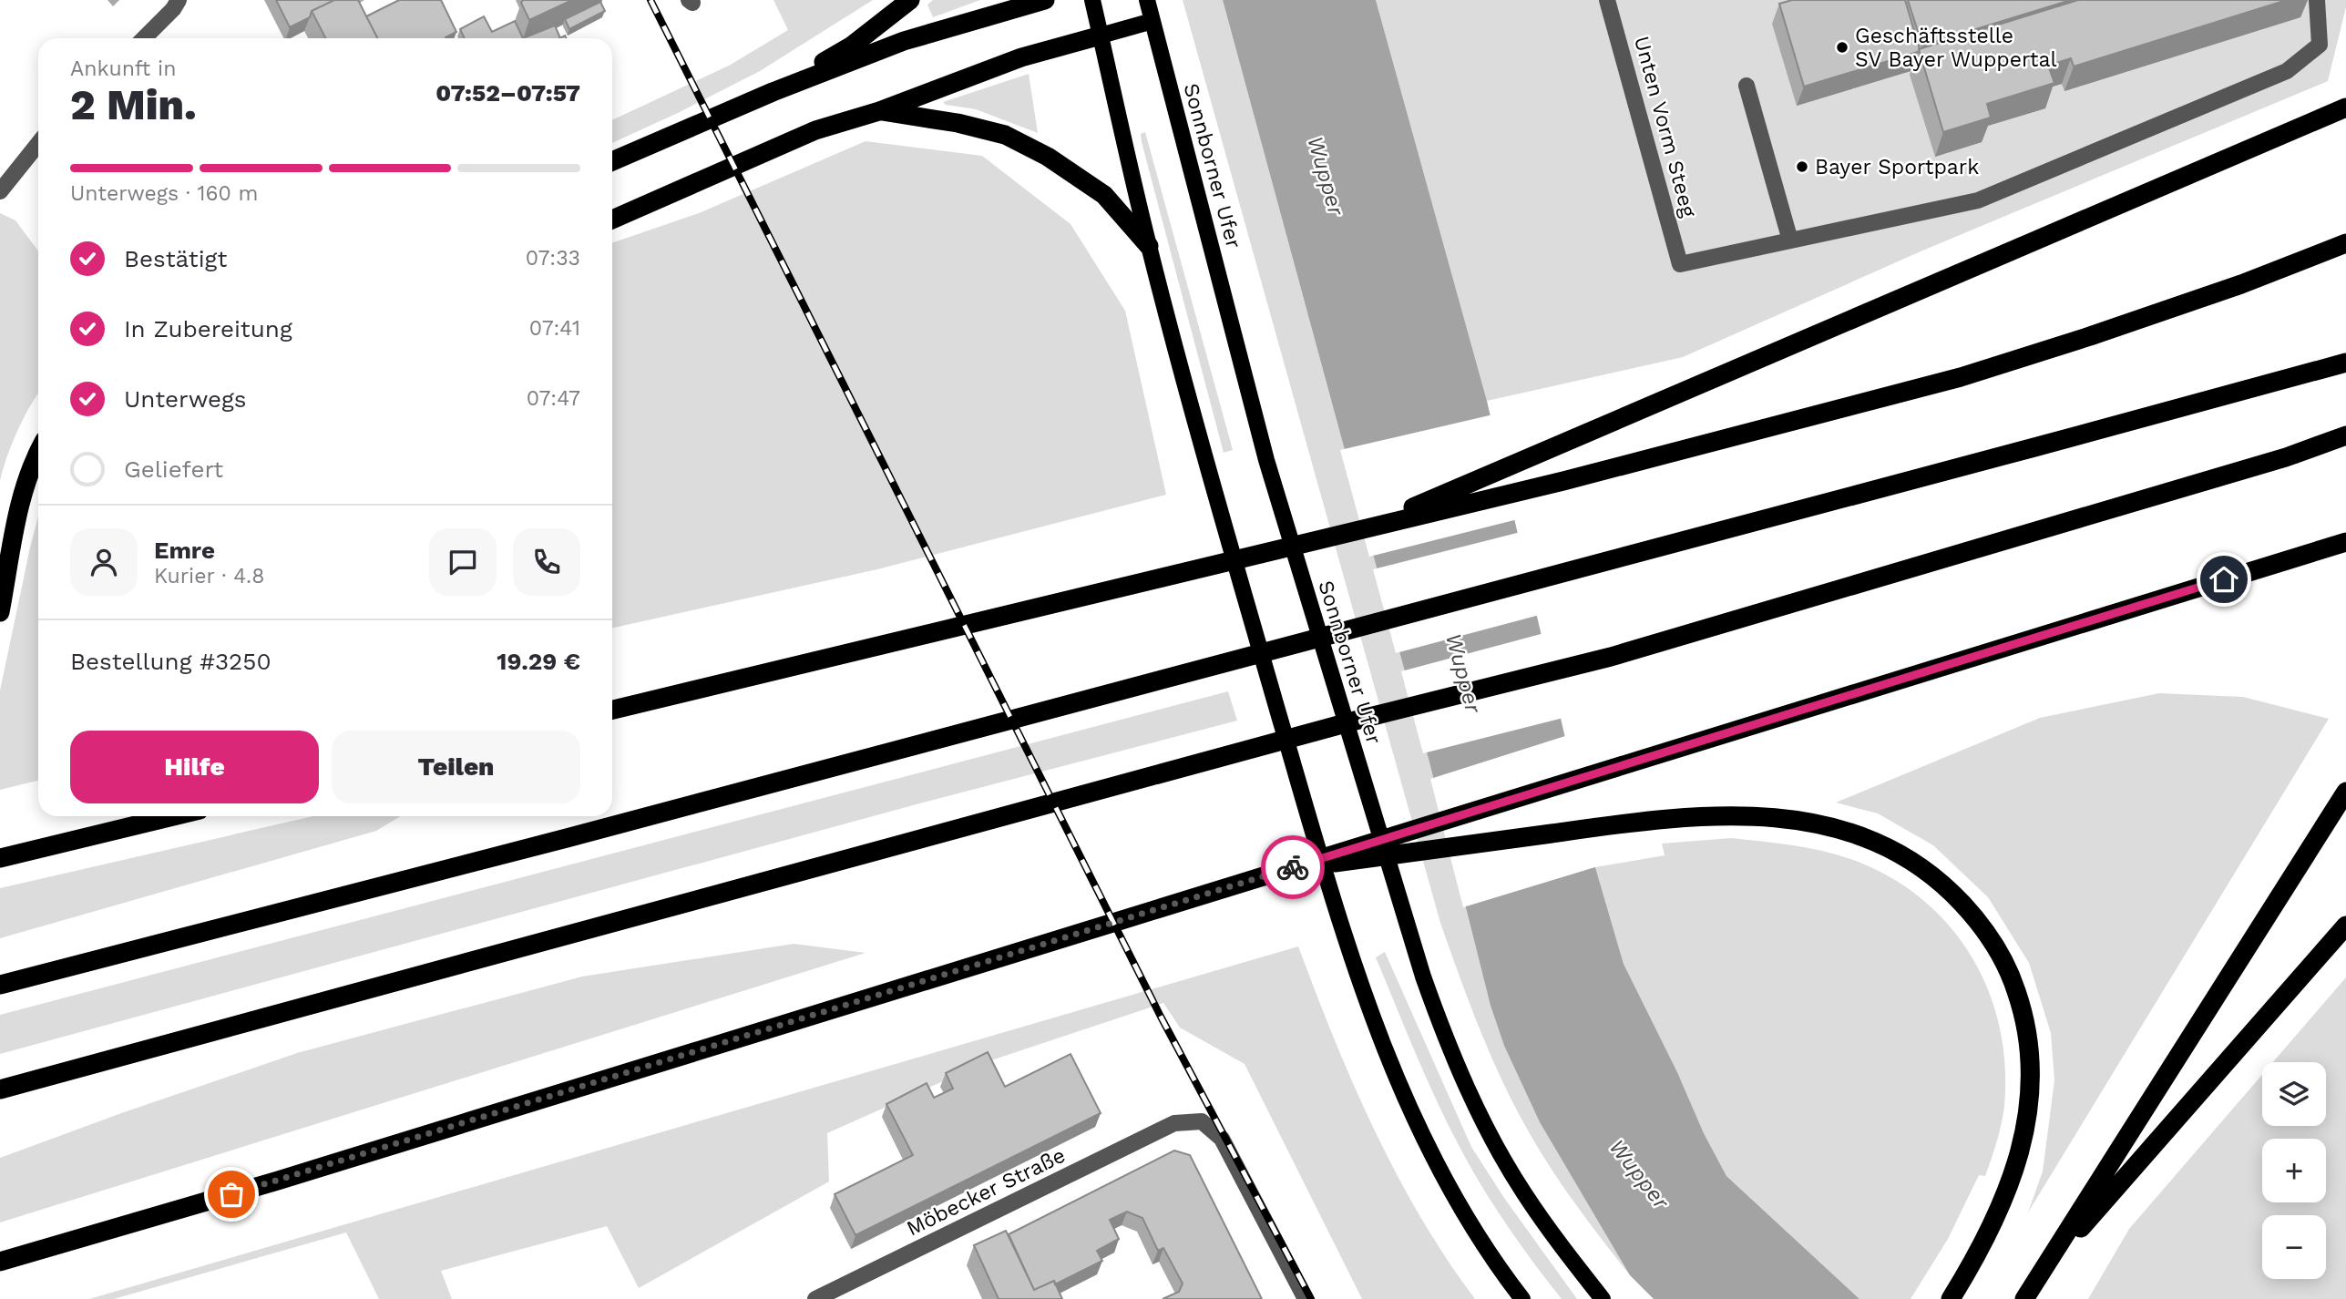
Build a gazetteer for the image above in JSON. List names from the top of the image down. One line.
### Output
{"streets":{"main road":["Sonnborner Ufer"],"street":["Unten Vorm Steeg","Möbecker Straße"]},"water":["Wupper"],"places":["Geschäftsstelle SV Bayer Wuppertal","Bayer Sportpark"],"page":{"heading":["2 Min.","Ankunft in","07:52–07:57"],"panel":["Emre","Kurier · 4.8","Bestellung #3250","19.29 €"],"bar":"Unterwegs · 160 m","list":[["Bestätigt","07:33"],["In Zubereitung","07:41"],["Unterwegs","07:47"],"Geliefert"],"buttons":["Hilfe","Teilen"],"map_buttons":["+","−"]}}
